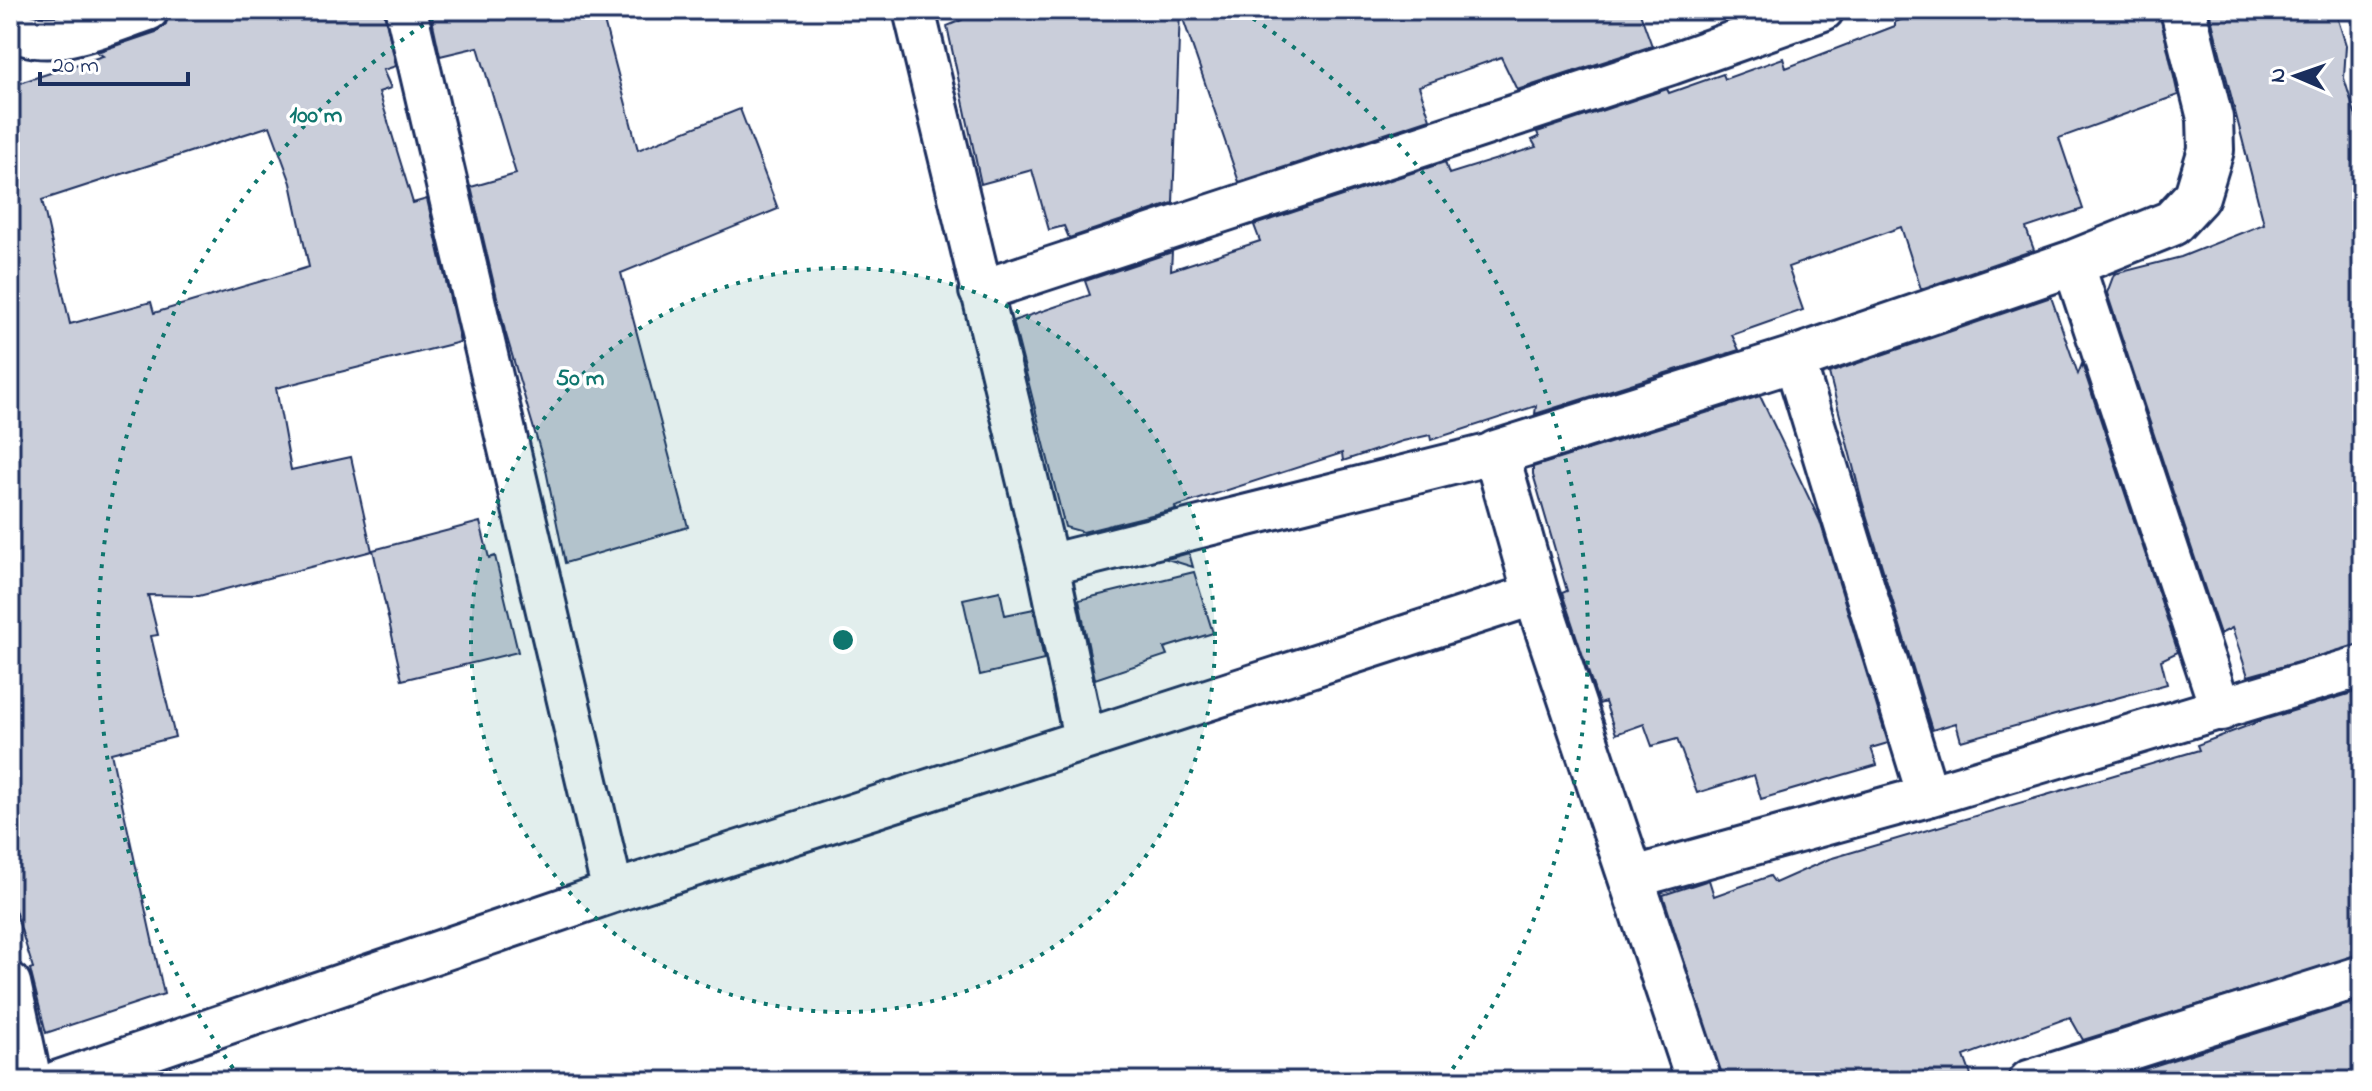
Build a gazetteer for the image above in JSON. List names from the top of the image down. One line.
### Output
{"scale_bar":"20 m","north":"left","rings":["100 m","50 m"]}
